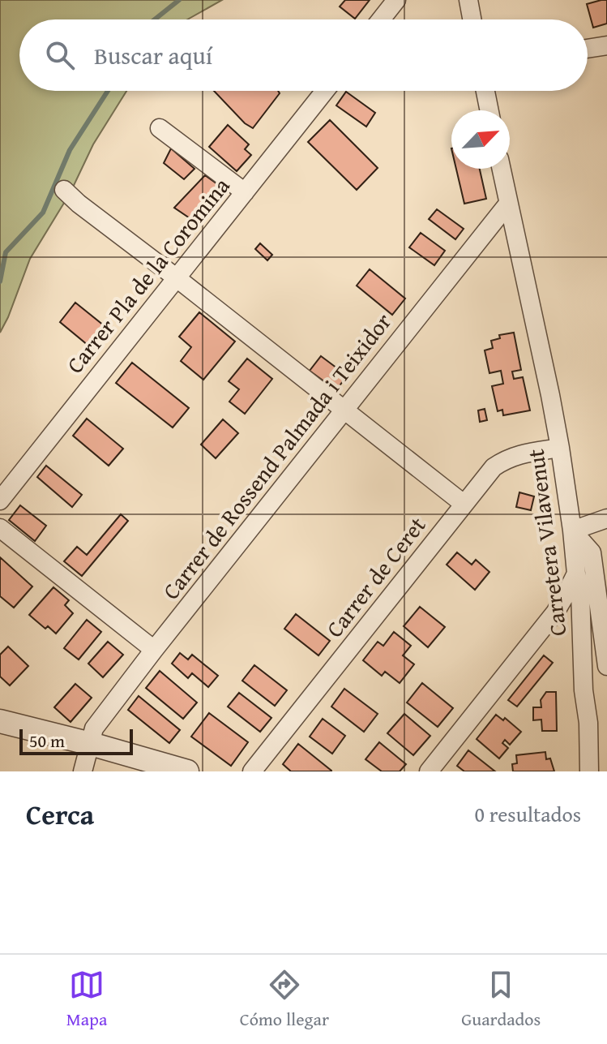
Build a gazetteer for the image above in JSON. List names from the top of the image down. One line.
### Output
{"streets":{"street":["Carrer Pla de la Coromina","Carrer de Rossend Palmada i Teixidor","Carretera Vilavenut","Carrer de Ceret"]},"crossings":[["Carrer de Rossend Palmada i Teixidor","Carretera Vilavenut"],["Carretera Vilavenut","Carrer de Ceret"]],"scale_bar":"50 m","north":"top right","page":{"search":"Buscar aquí","scale":"50 m","heading":["Cerca","0 resultados"],"nav":["Mapa","Cómo llegar","Guardados"]}}
